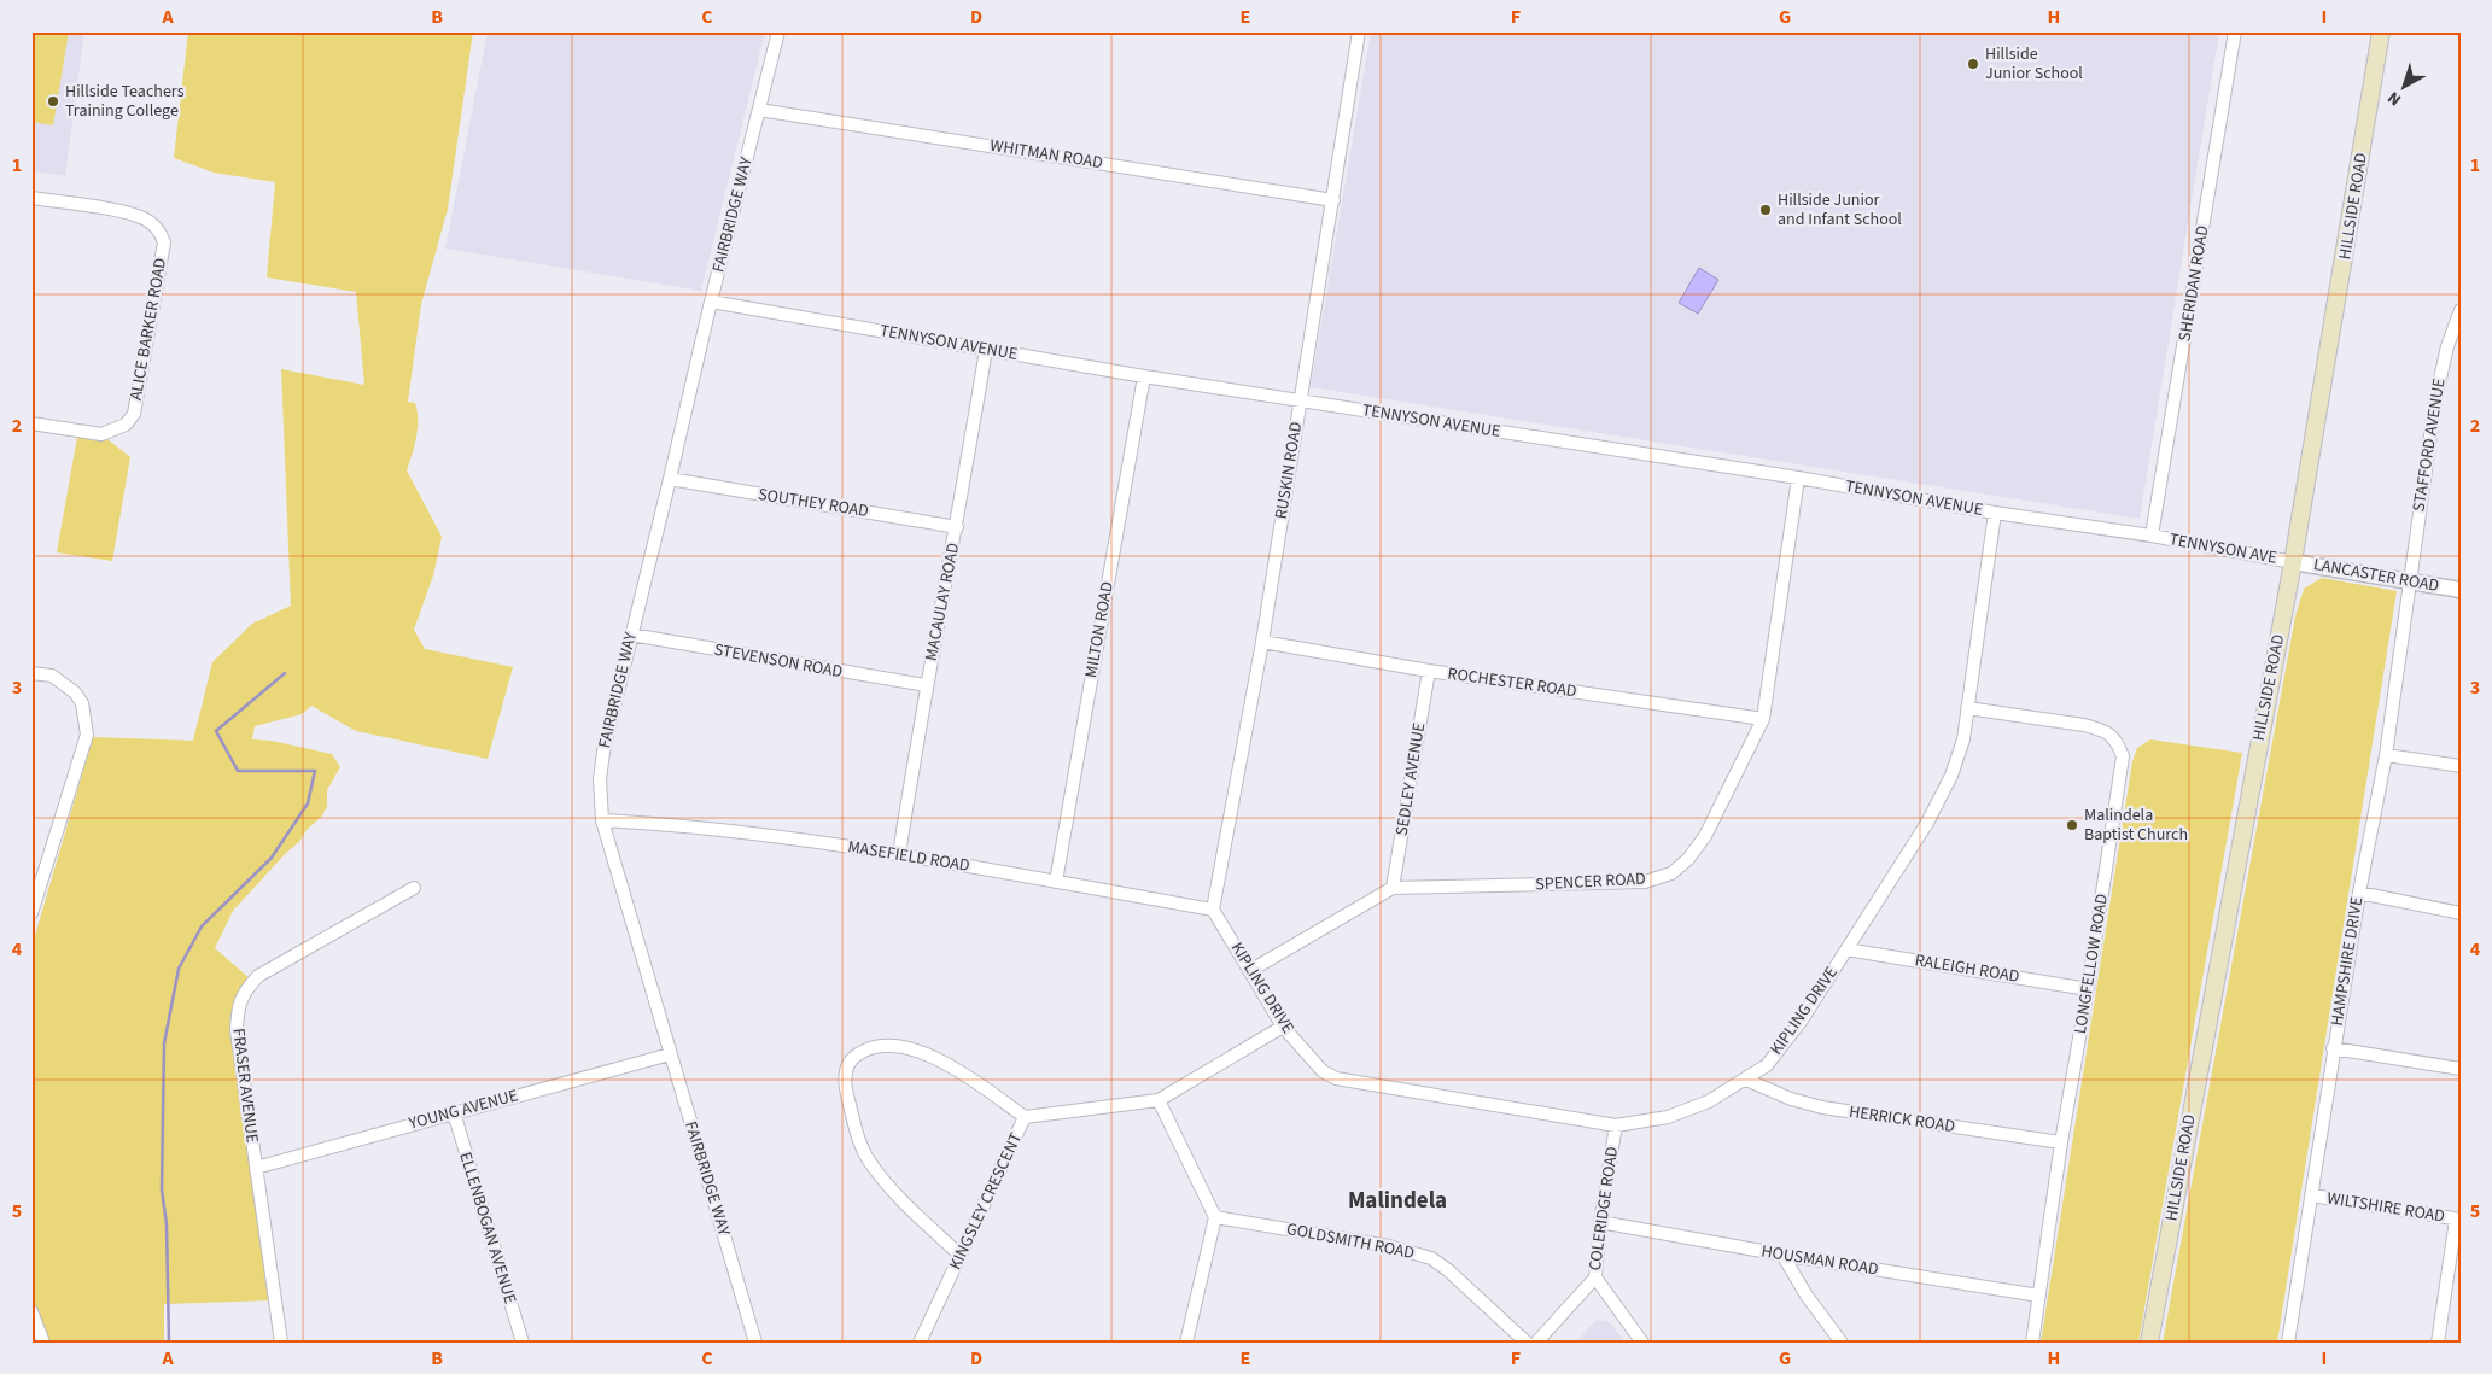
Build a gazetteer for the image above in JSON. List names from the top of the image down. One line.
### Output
{"streets":{"main road":["HILLSIDE ROAD"],"street":["WHITMAN ROAD","FAIRBRIDGE WAY","SHERIDAN ROAD","ALICE BARKER ROAD","TENNYSON AVENUE","STAFFORD AVENUE","RUSKIN ROAD","SOUTHEY ROAD","TENNYSON AVE","LANCASTER ROAD","MACAULAY ROAD","MILTON ROAD","STEVENSON ROAD","ROCHESTER ROAD","SEDLEY AVENUE","MASEFIELD ROAD","SPENCER ROAD","HAMPSHIRE DRIVE","LONGFELLOW ROAD","RALEIGH ROAD","KIPLING DRIVE","FRASER AVENUE","YOUNG AVENUE","HERRICK ROAD","KINGSLEY CRESCENT","WILTSHIRE ROAD","COLERIDGE ROAD","ELLENBOGAN AVENUE","GOLDSMITH ROAD","HOUSMAN ROAD"]},"crossings":[["WHITMAN ROAD","FAIRBRIDGE WAY"],["WHITMAN ROAD","RUSKIN ROAD"],["HILLSIDE ROAD","TENNYSON AVE"],["HILLSIDE ROAD","LANCASTER ROAD"],["FAIRBRIDGE WAY","TENNYSON AVENUE"],["FAIRBRIDGE WAY","SOUTHEY ROAD"],["FAIRBRIDGE WAY","STEVENSON ROAD"],["FAIRBRIDGE WAY","MASEFIELD ROAD"],["FAIRBRIDGE WAY","YOUNG AVENUE"],["SHERIDAN ROAD","TENNYSON AVENUE"],["SHERIDAN ROAD","TENNYSON AVE"],["TENNYSON AVENUE","RUSKIN ROAD"],["TENNYSON AVENUE","TENNYSON AVE"],["TENNYSON AVENUE","MACAULAY ROAD"],["TENNYSON AVENUE","MILTON ROAD"],["TENNYSON AVENUE","SPENCER ROAD"],["TENNYSON AVENUE","KIPLING DRIVE"],["STAFFORD AVENUE","LANCASTER ROAD"],["STAFFORD AVENUE","HAMPSHIRE DRIVE"],["RUSKIN ROAD","ROCHESTER ROAD"],["RUSKIN ROAD","MASEFIELD ROAD"],["RUSKIN ROAD","KIPLING DRIVE"],["SOUTHEY ROAD","MACAULAY ROAD"],["TENNYSON AVE","LANCASTER ROAD"],["LANCASTER ROAD","HAMPSHIRE DRIVE"],["MACAULAY ROAD","STEVENSON ROAD"],["MACAULAY ROAD","MASEFIELD ROAD"],["MILTON ROAD","MASEFIELD ROAD"],["ROCHESTER ROAD","SEDLEY AVENUE"],["ROCHESTER ROAD","SPENCER ROAD"],["SEDLEY AVENUE","SPENCER ROAD"],["MASEFIELD ROAD","KIPLING DRIVE"],["SPENCER ROAD","KIPLING DRIVE"],["HAMPSHIRE DRIVE","WILTSHIRE ROAD"],["LONGFELLOW ROAD","RALEIGH ROAD"],["LONGFELLOW ROAD","KIPLING DRIVE"],["LONGFELLOW ROAD","HERRICK ROAD"],["LONGFELLOW ROAD","HOUSMAN ROAD"],["RALEIGH ROAD","KIPLING DRIVE"],["KIPLING DRIVE","HERRICK ROAD"],["KIPLING DRIVE","KINGSLEY CRESCENT"],["KIPLING DRIVE","COLERIDGE ROAD"],["FRASER AVENUE","YOUNG AVENUE"],["YOUNG AVENUE","ELLENBOGAN AVENUE"],["COLERIDGE ROAD","HOUSMAN ROAD"]],"districts":["Malindela"],"places":["Hillside Junior School","Hillside Teachers Training College","Hillside Junior and Infant School","Malindela Baptist Church"],"north":"bottom left","grid":{"columns":["A","B","C","D","E","F","G","H","I"],"rows":["1","2","3","4","5"]}}
